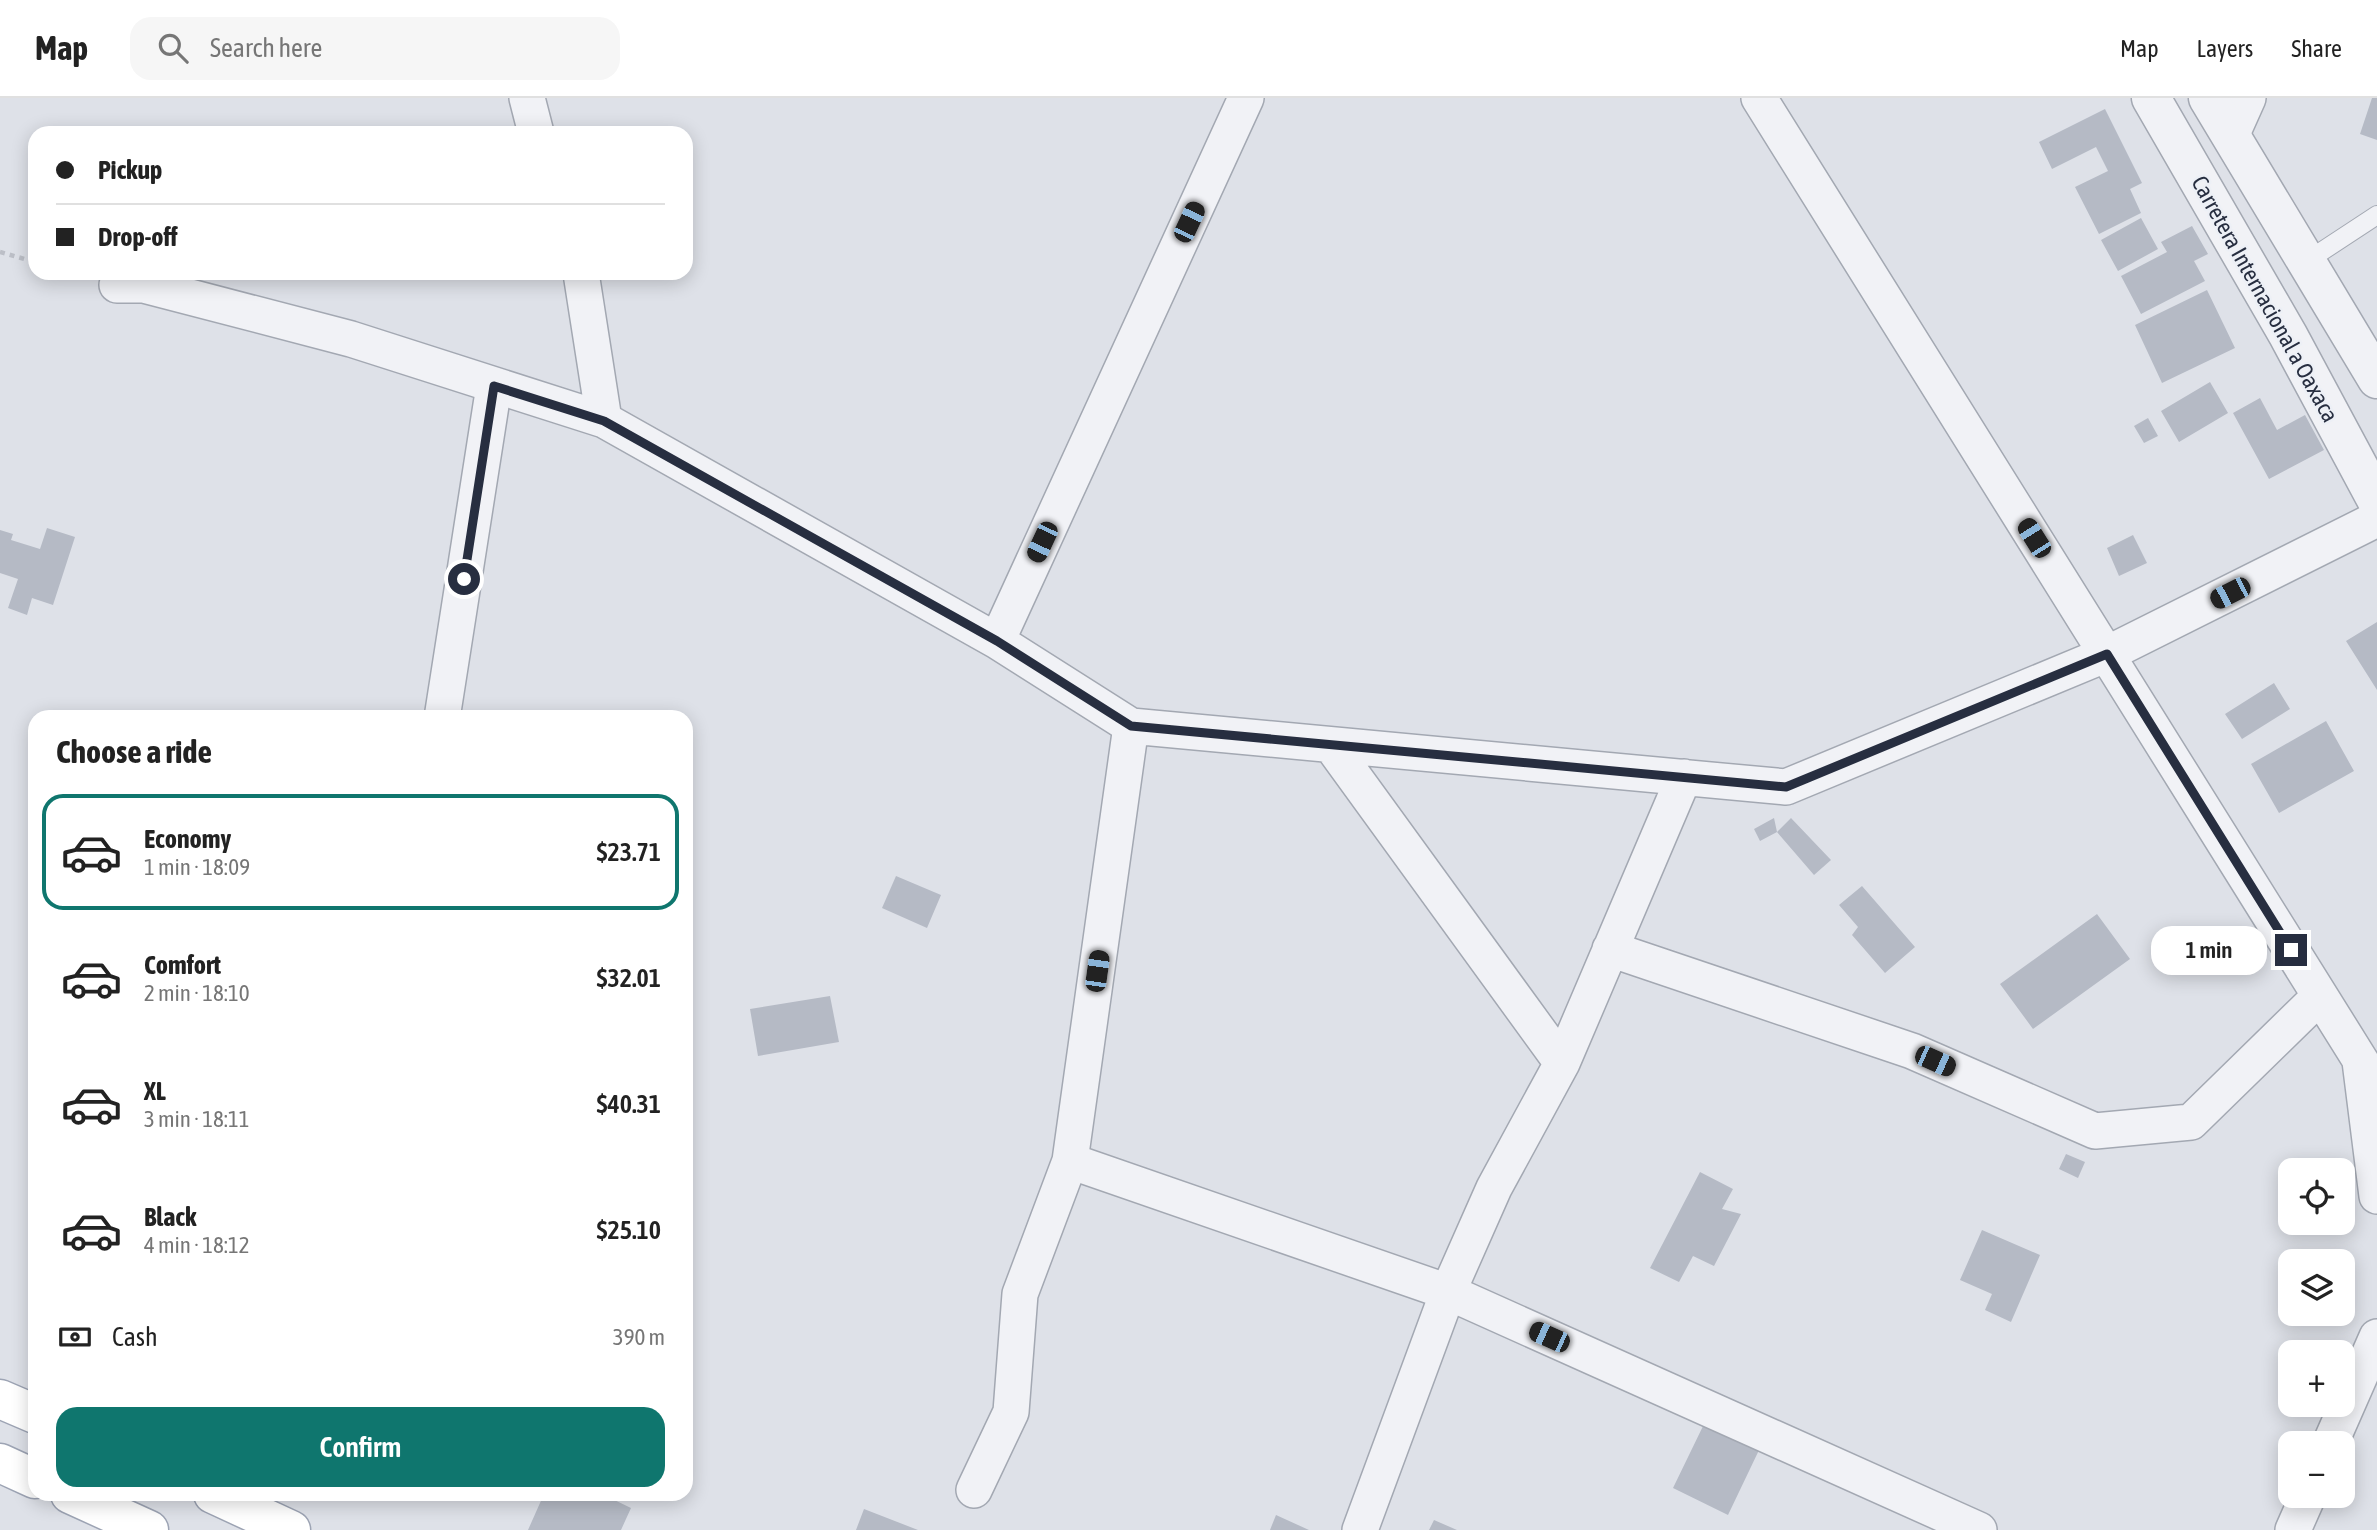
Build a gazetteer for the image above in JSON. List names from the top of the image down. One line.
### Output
{"streets":{"street":["Carretera Internacional a Oaxaca"]},"page":{"header":"Map","search":"Search here","nav":["Map","Layers","Share"],"banner":["Pickup","Drop-off"],"heading":"Choose a ride","list":[{"name":"Economy","note":"1 min · 18:09","value":"$23.71"},{"name":"Comfort","note":"2 min · 18:10","value":"$32.01"},{"name":"XL","note":"3 min · 18:11","value":"$40.31"},{"name":"Black","note":"4 min · 18:12","value":"$25.10"}],"bubble":"1 min","map_buttons":["+","−"],"pay":["Cash","390 m"],"buttons":"Confirm"}}
